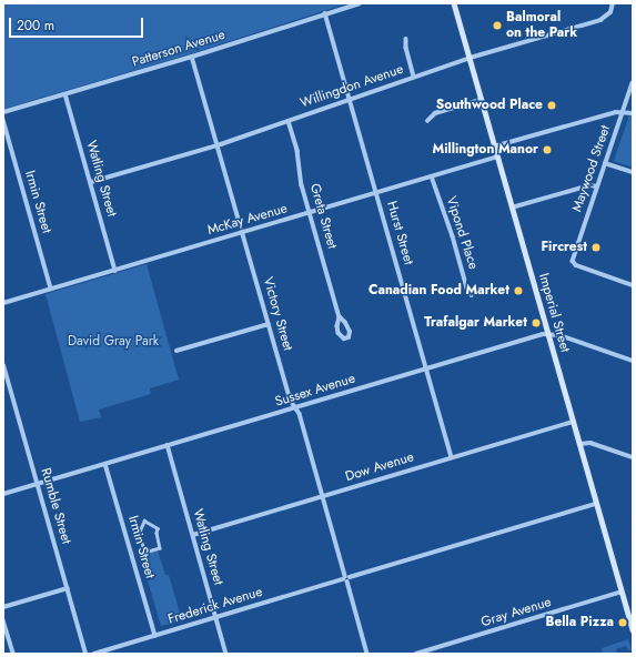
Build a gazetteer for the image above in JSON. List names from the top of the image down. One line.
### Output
{"streets":{"main road":["Imperial Street"],"street":["Patterson Avenue","Willingdon Avenue","Maywood Street","Watling Street","Irmin Street","Greta Street","McKay Avenue","Hurst Street","Vipond Place","Victory Street","Sussex Avenue","Dow Avenue","Rumble Street","Frederick Avenue","Gray Avenue"]},"crossings":[["Patterson Avenue","Watling Street"],["Patterson Avenue","Hurst Street"],["Patterson Avenue","Victory Street"],["Willingdon Avenue","Watling Street"],["Willingdon Avenue","Greta Street"],["Willingdon Avenue","Hurst Street"],["Willingdon Avenue","Imperial Street"],["Willingdon Avenue","Victory Street"],["Watling Street","McKay Avenue"],["Watling Street","Sussex Avenue"],["Watling Street","Dow Avenue"],["Watling Street","Frederick Avenue"],["Irmin Street","McKay Avenue"],["Irmin Street","Sussex Avenue"],["Irmin Street","Frederick Avenue"],["Greta Street","McKay Avenue"],["McKay Avenue","Hurst Street"],["McKay Avenue","Vipond Place"],["McKay Avenue","Imperial Street"],["McKay Avenue","Victory Street"],["Hurst Street","Sussex Avenue"],["Hurst Street","Dow Avenue"],["Imperial Street","Sussex Avenue"],["Imperial Street","Dow Avenue"],["Imperial Street","Frederick Avenue"],["Imperial Street","Gray Avenue"],["Victory Street","Sussex Avenue"],["Victory Street","Dow Avenue"],["Victory Street","Frederick Avenue"],["Sussex Avenue","Rumble Street"]],"parks":["David Gray Park"],"places":["Balmoral on the Park","Southwood Place","Millington Manor","Fircrest","Canadian Food Market","Trafalgar Market","Bella Pizza"],"scale_bar":"200 m"}
